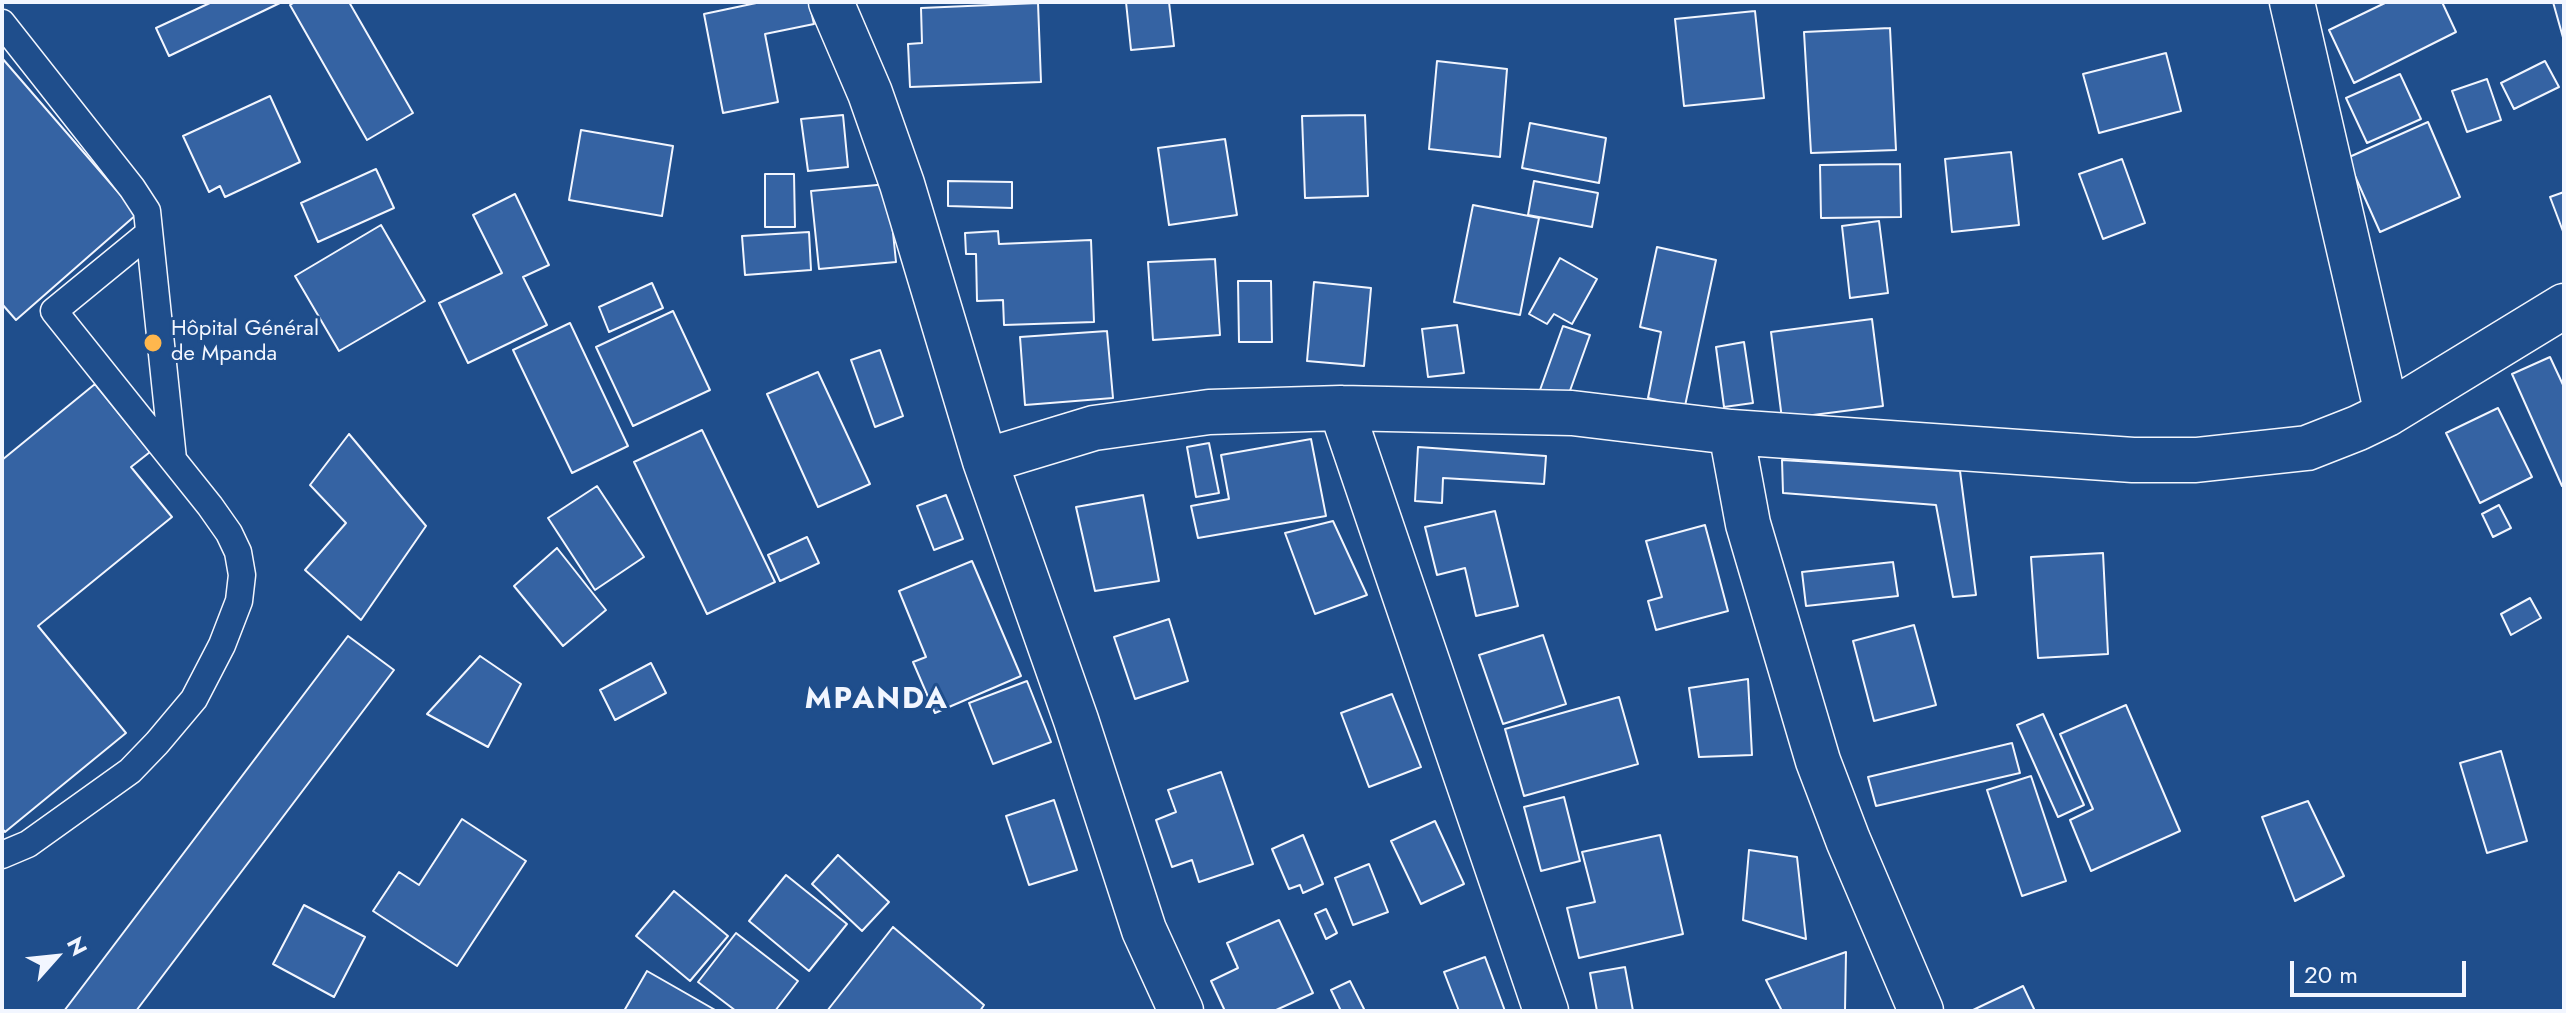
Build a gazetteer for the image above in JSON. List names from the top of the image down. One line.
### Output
{"districts":["MPANDA"],"places":["Hôpital Général de Mpanda"],"scale_bar":"20 m","north":"top right"}
